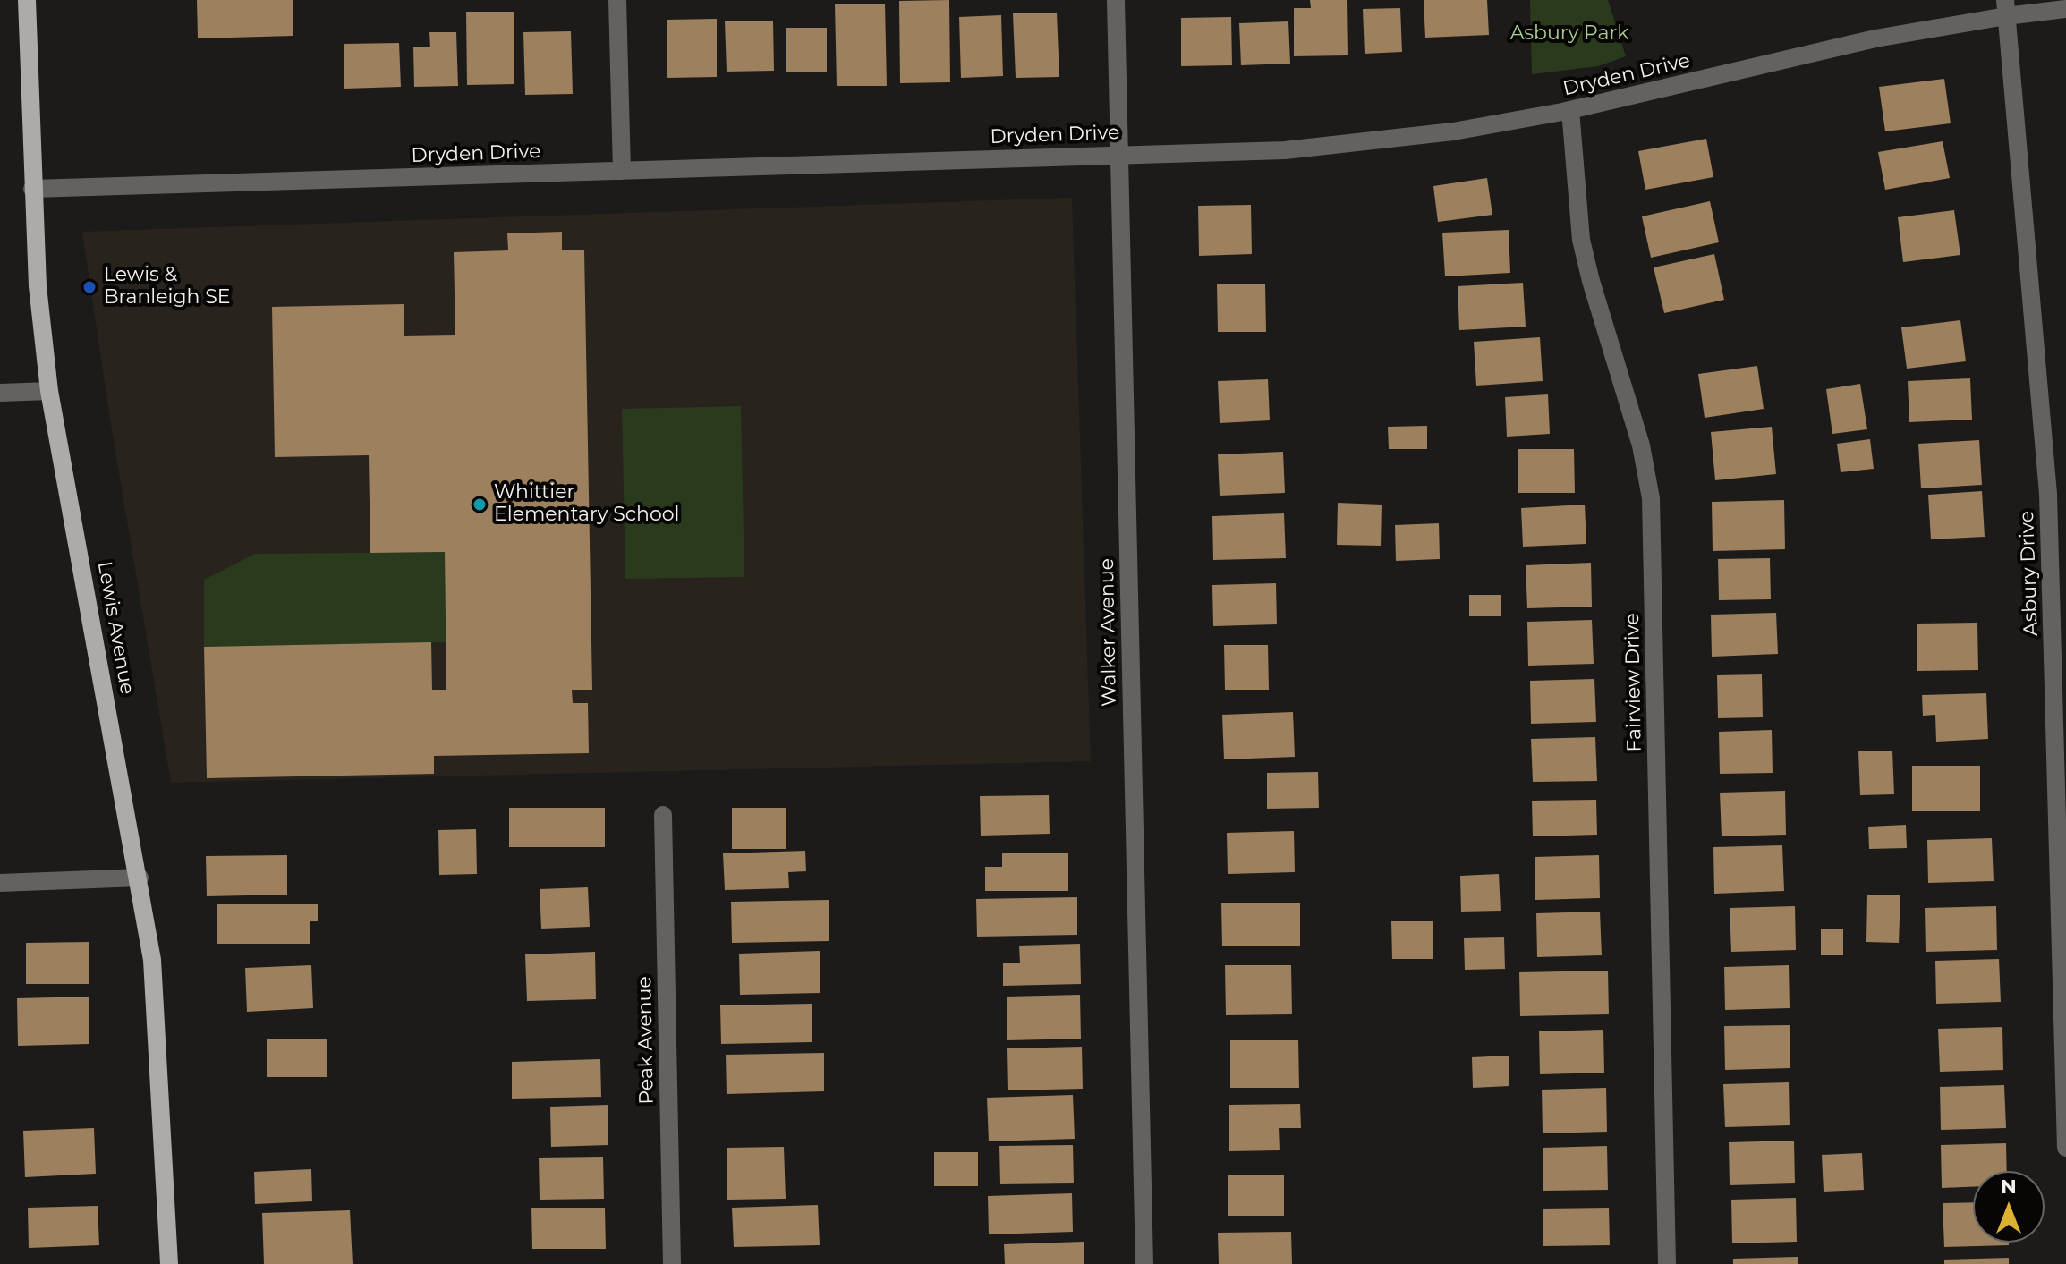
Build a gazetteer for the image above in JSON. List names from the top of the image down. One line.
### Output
{"streets":{"main road":["Lewis Avenue"],"street":["Dryden Drive","Asbury Drive","Walker Avenue","Fairview Drive","Peak Avenue"]},"crossings":[["Dryden Drive","Asbury Drive"],["Dryden Drive","Lewis Avenue"],["Dryden Drive","Walker Avenue"],["Dryden Drive","Fairview Drive"]],"parks":["Asbury Park"],"places":["Lewis & Branleigh SE","Whittier Elementary School"],"north":"top"}
